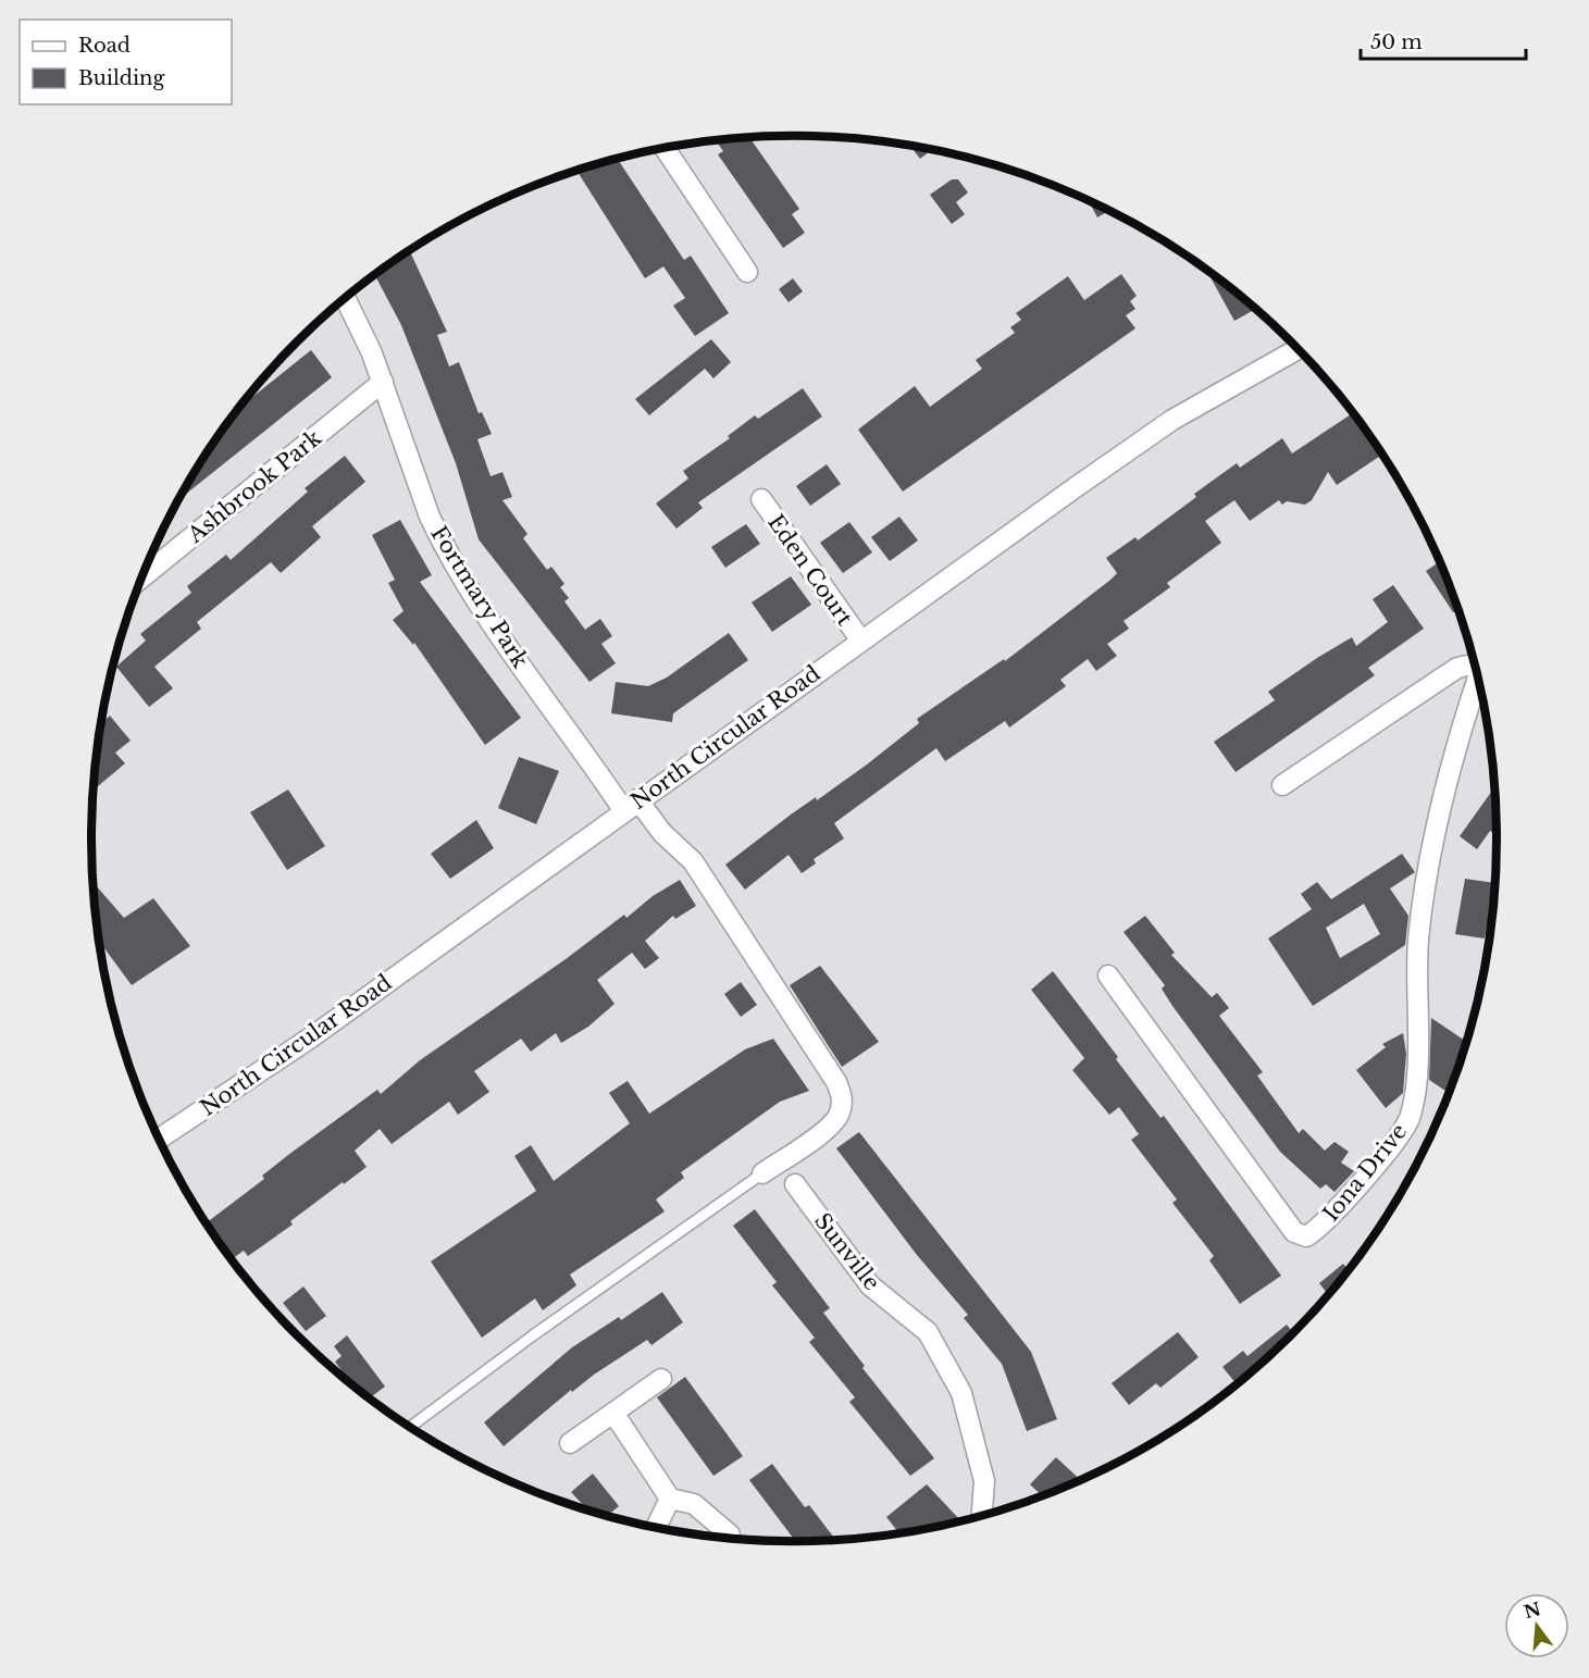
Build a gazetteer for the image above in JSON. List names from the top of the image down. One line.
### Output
{"streets":{"street":["Ashbrook Park","Eden Court","Fortmary Park","North Circular Road","Iona Drive","Sunville"]},"crossings":[["Ashbrook Park","Fortmary Park"],["Eden Court","North Circular Road"],["Fortmary Park","North Circular Road"]],"legend":["Road","Building"],"scale_bar":"50 m","north":"top"}
